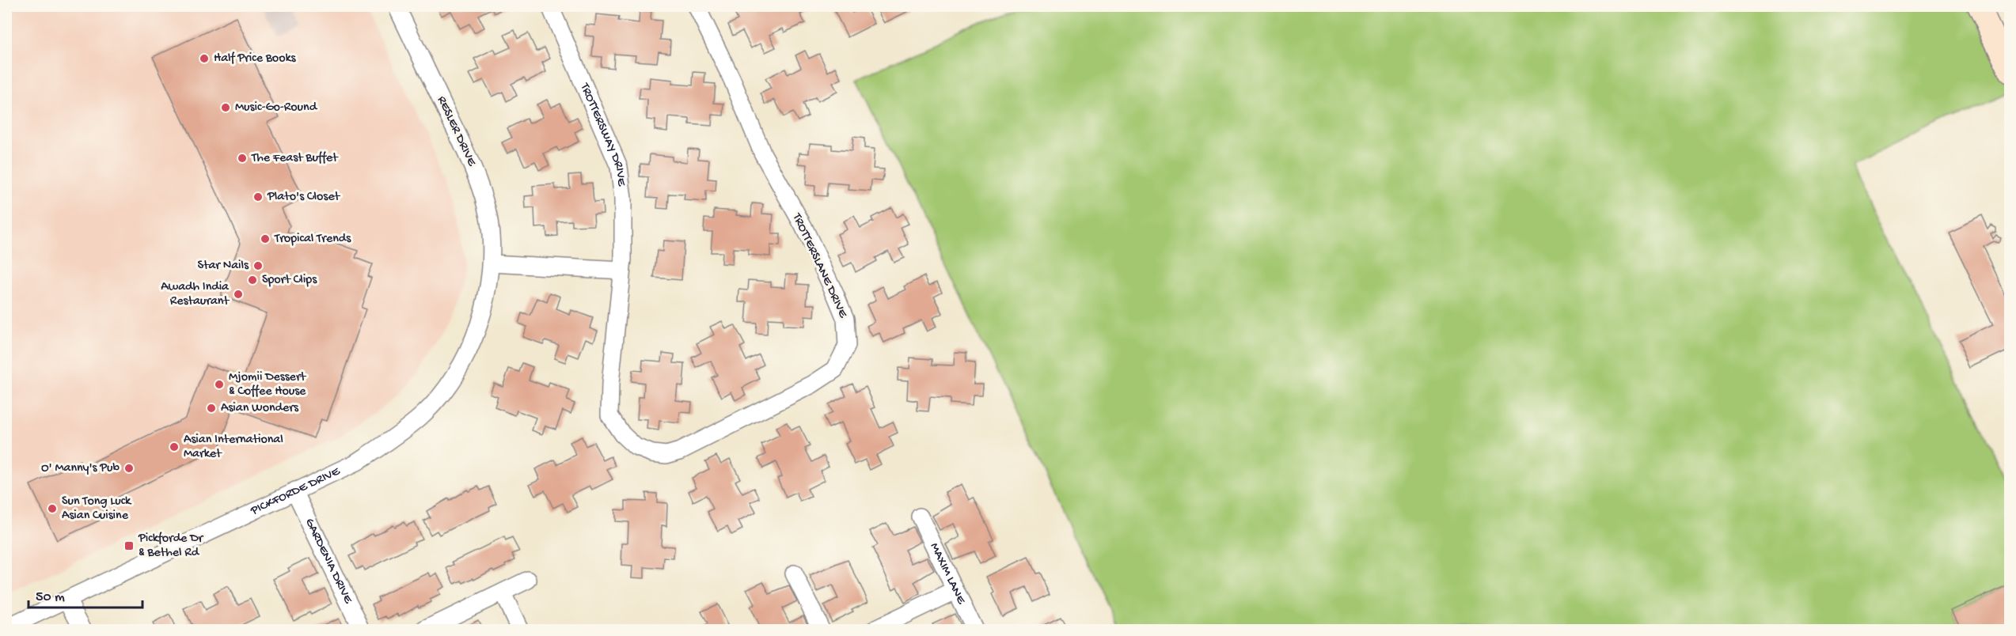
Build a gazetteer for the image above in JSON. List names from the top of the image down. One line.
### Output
{"streets":{"street":["RESLER DRIVE","TROTTERSWAY DRIVE","TROTTERSLANE DRIVE","PICKFORDE DRIVE","GARDENIA DRIVE","MAXIM LANE"]},"crossings":[["RESLER DRIVE","PICKFORDE DRIVE"],["TROTTERSWAY DRIVE","TROTTERSLANE DRIVE"],["PICKFORDE DRIVE","GARDENIA DRIVE"]],"places":{"other":["Half Price Books","Music-Go-Round","The Feast Buffet","Plato's Closet","Tropical Trends","Star Nails","Sport Clips","Awadh India Restaurant","Mjomii Dessert & Coffee House","Asian Wonders","Asian International Market","O' Manny's Pub","Sun Tong Luck Asian Cuisine"],"transit":["Pickforde Dr & Bethel Rd"]},"scale_bar":"50 m"}
